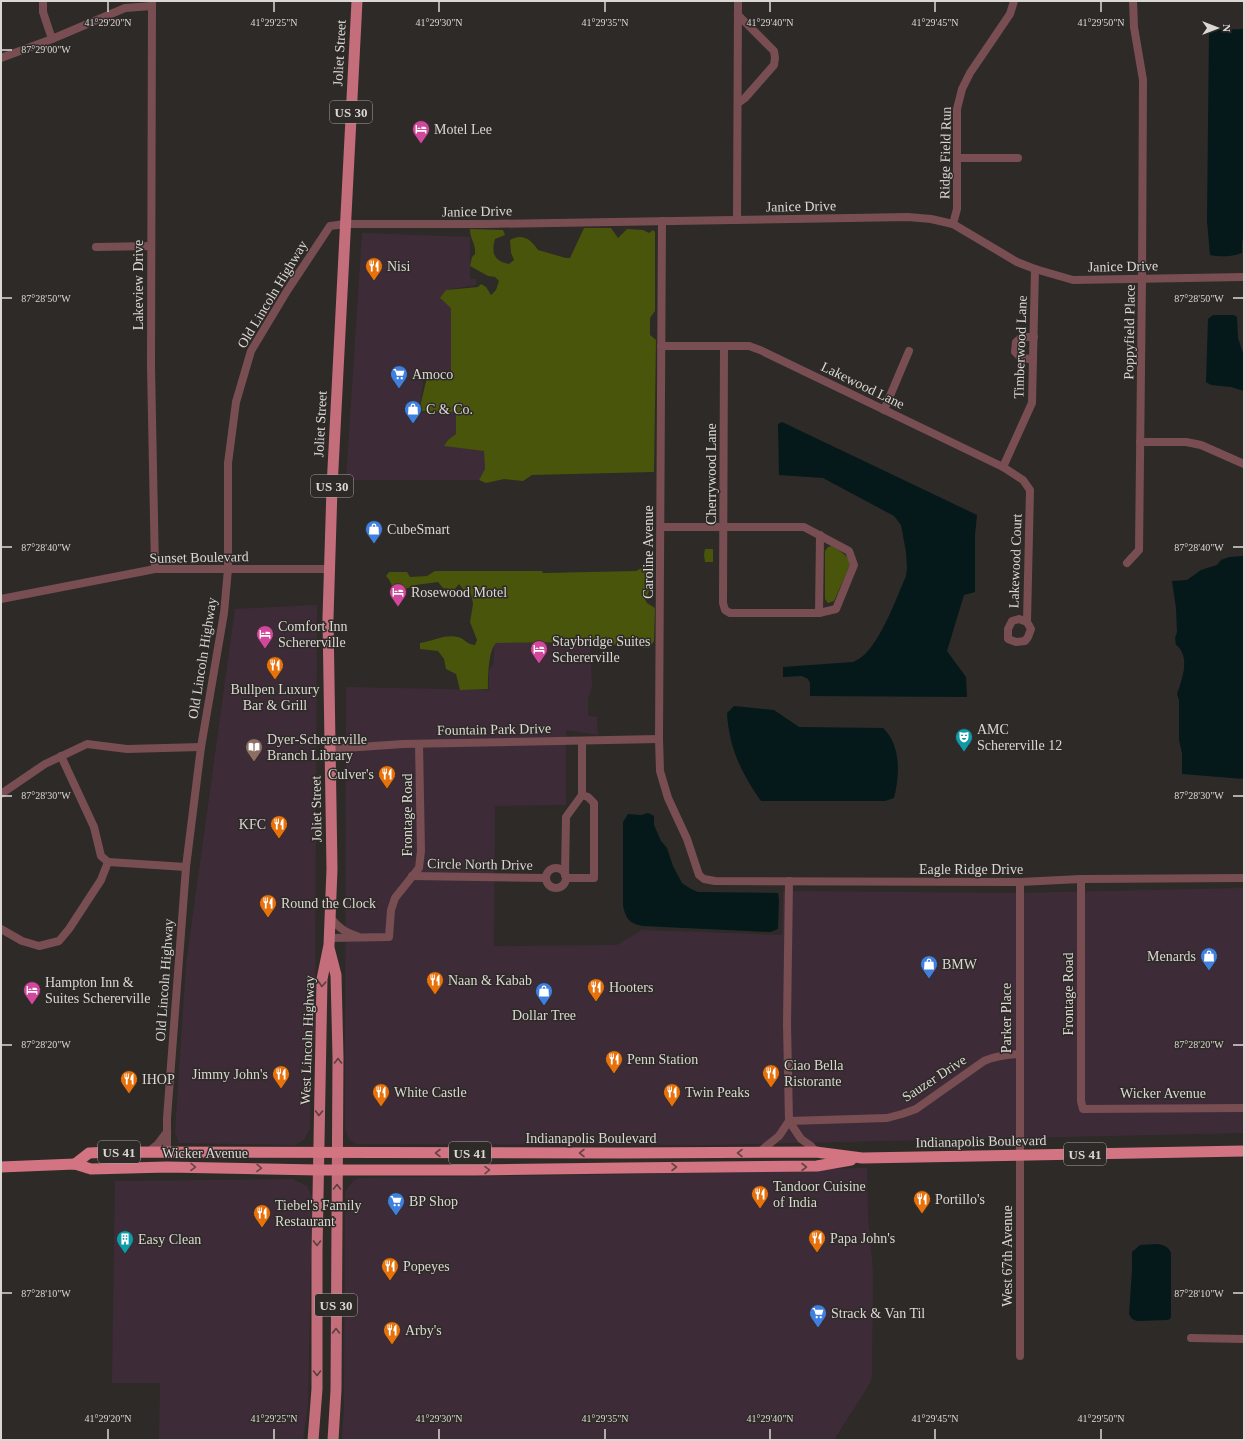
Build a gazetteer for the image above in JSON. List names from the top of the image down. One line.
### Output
{"streets":{"highway":["Wicker Avenue","Indianapolis Boulevard","US 41"],"main road":["Joliet Street","US 30","West Lincoln Highway"],"street":["Ridge Field Run","Janice Drive","Lakeview Drive","Old Lincoln Highway","Poppyfield Place","Timberwood Lane","Lakewood Lane","Cherrywood Lane","Caroline Avenue","Sunset Boulevard","Lakewood Court","Fountain Park Drive","Frontage Road","Circle North Drive","Eagle Ridge Drive","Parker Place","Sauzer Drive","West 67th Avenue"]},"crossings":[["Joliet Street","Janice Drive"],["Joliet Street","Old Lincoln Highway"],["Joliet Street","Sunset Boulevard"],["Joliet Street","Fountain Park Drive"],["Joliet Street","Frontage Road"],["Joliet Street","West Lincoln Highway"],["Ridge Field Run","Janice Drive"],["Janice Drive","Old Lincoln Highway"],["Janice Drive","Poppyfield Place"],["Janice Drive","Timberwood Lane"],["Janice Drive","Caroline Avenue"],["Lakeview Drive","Sunset Boulevard"],["Old Lincoln Highway","Sunset Boulevard"],["Old Lincoln Highway","Wicker Avenue"],["Timberwood Lane","Lakewood Lane"],["Lakewood Lane","Cherrywood Lane"],["Lakewood Lane","Caroline Avenue"],["Lakewood Lane","Lakewood Court"],["Caroline Avenue","Fountain Park Drive"],["Caroline Avenue","Eagle Ridge Drive"],["Fountain Park Drive","Frontage Road"],["Frontage Road","Circle North Drive"],["Frontage Road","Eagle Ridge Drive"],["Frontage Road","West Lincoln Highway"],["Frontage Road","Wicker Avenue"],["Eagle Ridge Drive","Parker Place"],["Parker Place","Sauzer Drive"],["Parker Place","Indianapolis Boulevard"],["Parker Place","West 67th Avenue"],["West Lincoln Highway","Wicker Avenue"],["West Lincoln Highway","Indianapolis Boulevard"],["Wicker Avenue","Indianapolis Boulevard"],["Indianapolis Boulevard","West 67th Avenue"]],"places":{"hotel":["Motel Lee","Rosewood Motel","Comfort Inn Schererville","Staybridge Suites Schererville","Hampton Inn & Suites Schererville"],"restaurant":["Nisi","Bullpen Luxury Bar & Grill","Culver's","KFC","Round the Clock","Naan & Kabab","Hooters","Penn Station","Ciao Bella Ristorante","Jimmy John's","IHOP","White Castle","Twin Peaks","Tandoor Cuisine of India","Portillo's","Tiebel's Family Restaurant","Papa John's","Popeyes","Arby's"],"supermarket":["Amoco","BP Shop","Strack & Van Til"],"shop":["C & Co.","CubeSmart","Menards","BMW","Dollar Tree"],"theatre":["AMC Schererville 12"],"library":["Dyer-Schererville Branch Library"],"building":["Easy Clean"]},"north":"right","coordinates":["41°29'20\"N","41°29'25\"N","41°29'30\"N","41°29'35\"N","41°29'40\"N","41°29'45\"N","41°29'50\"N","87°29'00\"W","87°28'50\"W","87°28'40\"W","87°28'30\"W","87°28'20\"W","87°28'10\"W"]}
